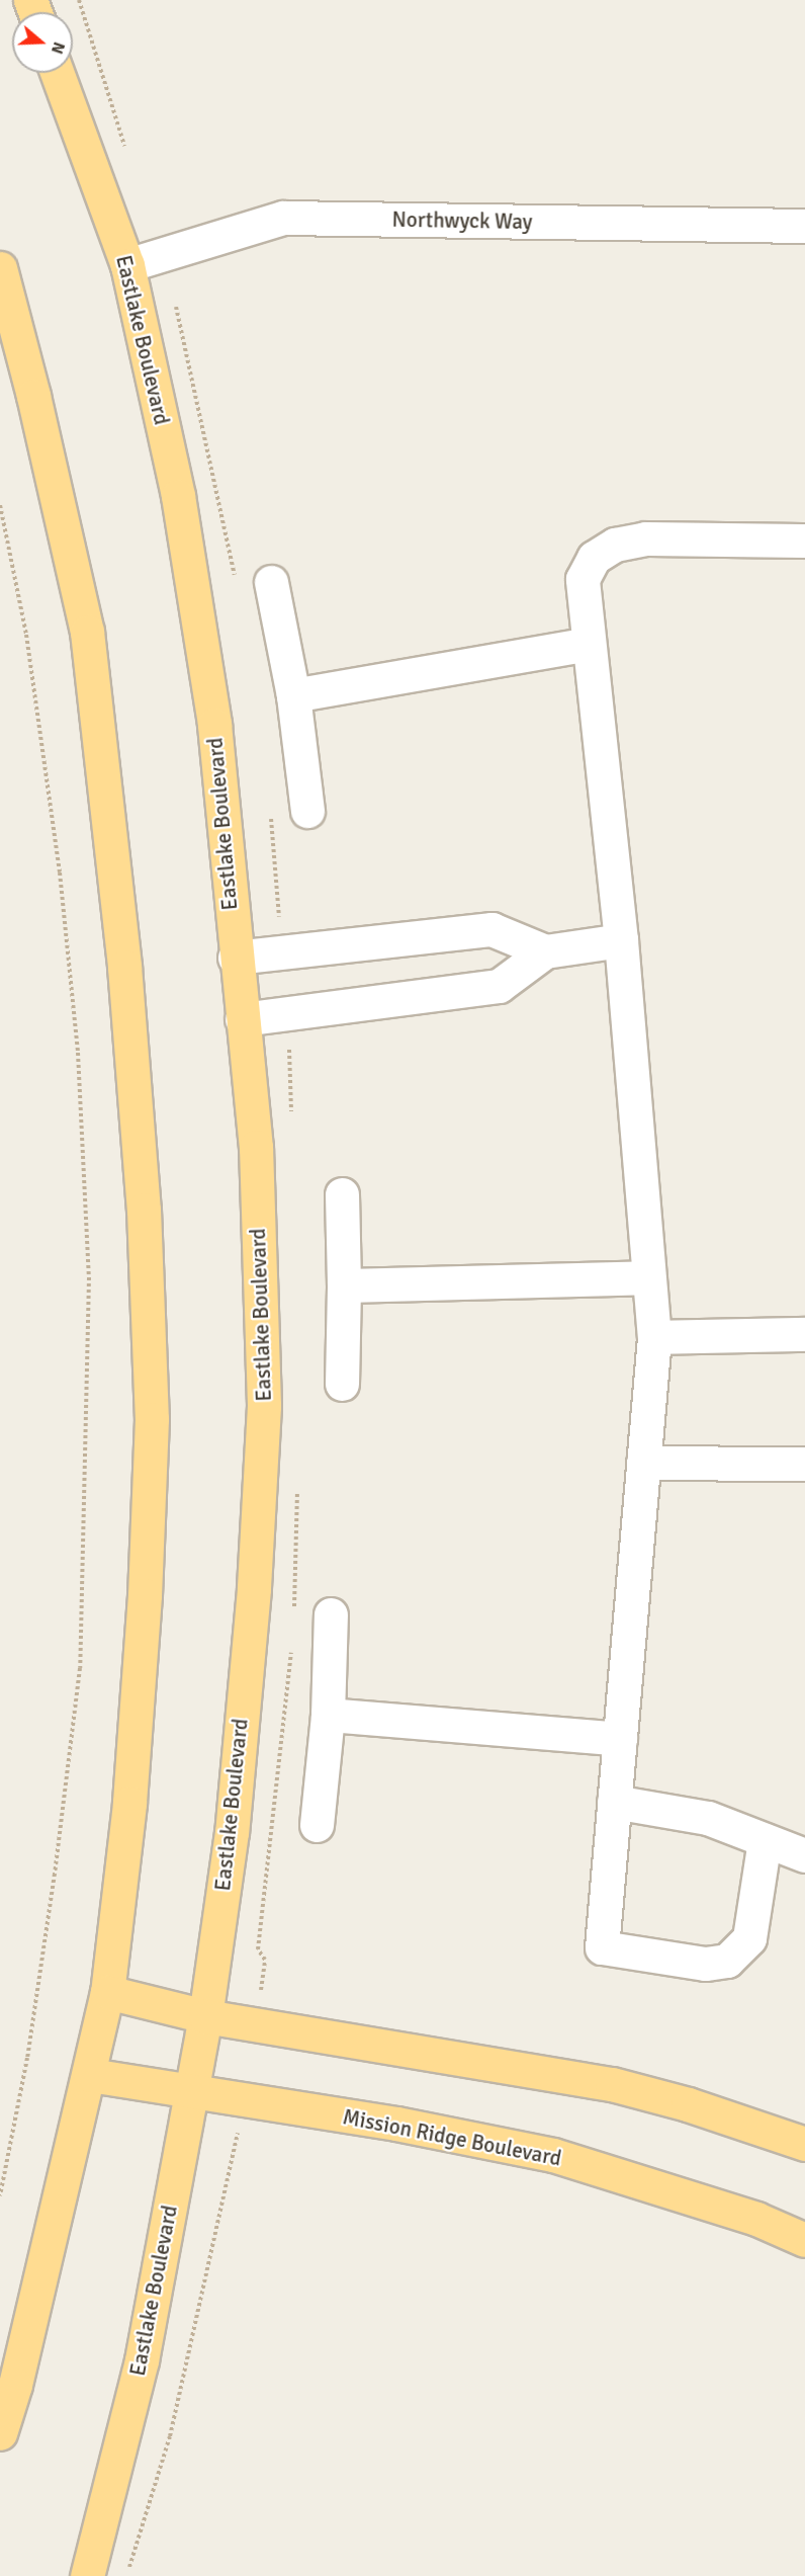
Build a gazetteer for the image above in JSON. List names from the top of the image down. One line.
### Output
{"streets":{"main road":["Eastlake Boulevard","Mission Ridge Boulevard"],"street":["Northwyck Way"]},"crossings":[["Northwyck Way","Eastlake Boulevard"],["Eastlake Boulevard","Mission Ridge Boulevard"]],"north":"right"}
